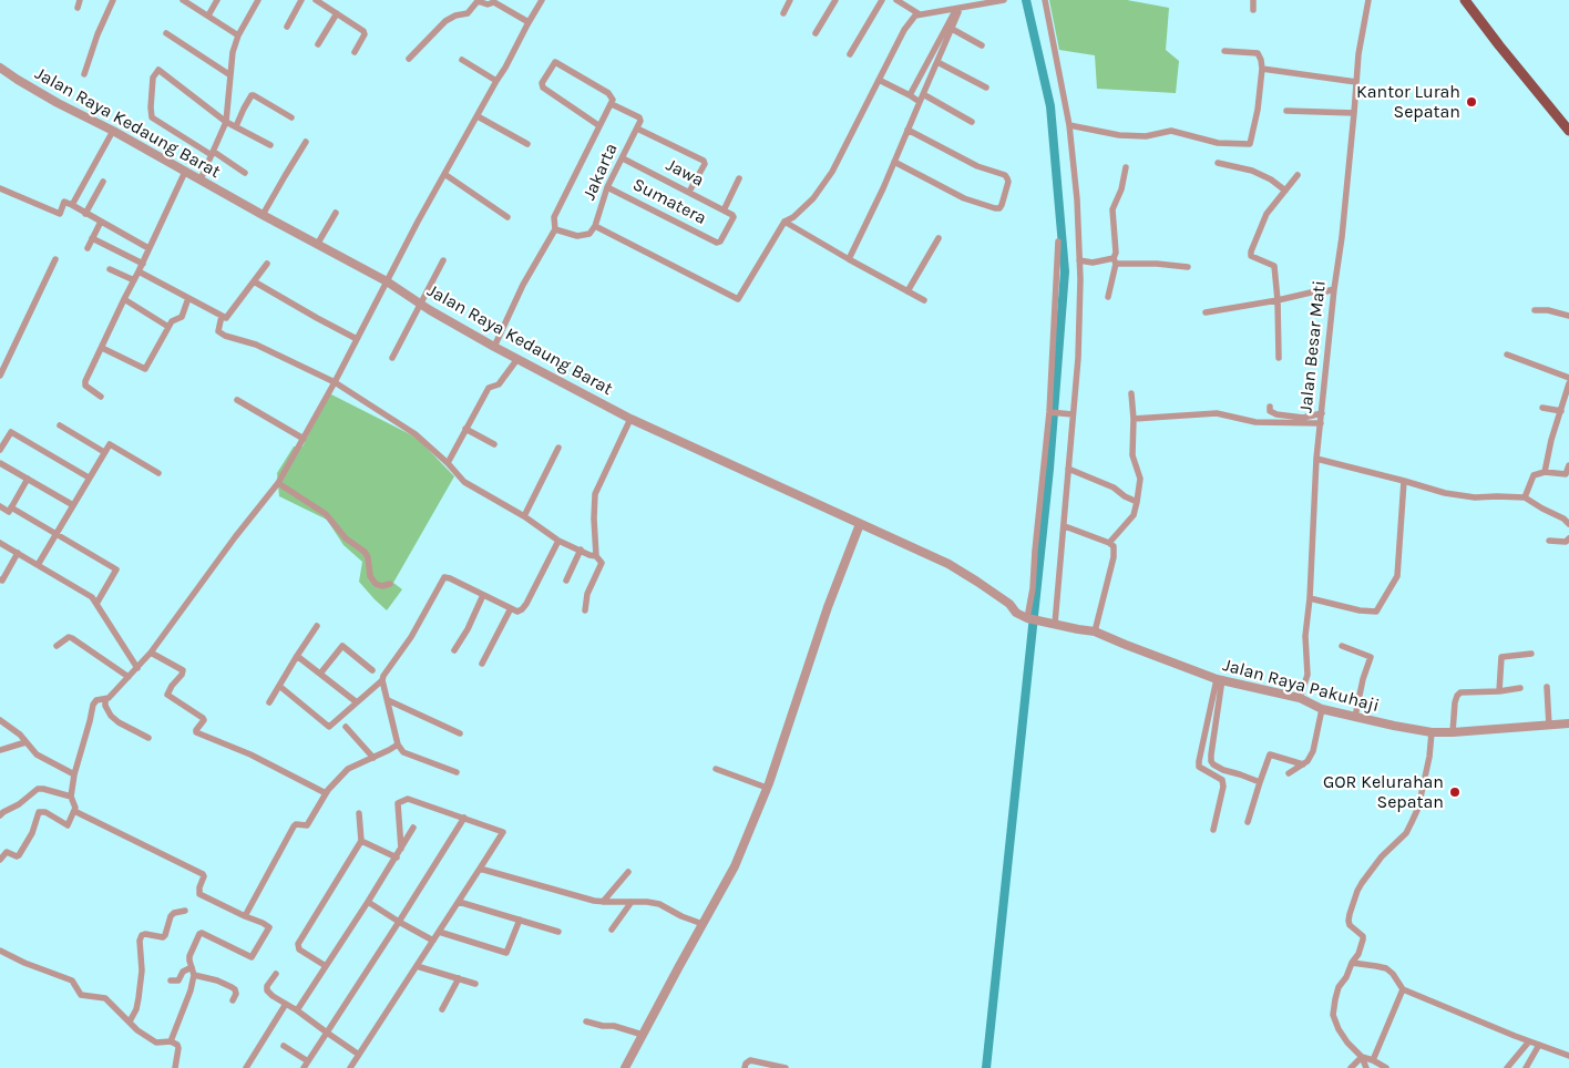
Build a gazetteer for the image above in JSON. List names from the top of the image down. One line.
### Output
{"streets":{"street":["Jalan Raya Kedaung Barat","Jakarta","Jawa","Sumatera","Jalan Besar Mati","Jalan Raya Pakuhaji"]},"crossings":[["Jalan Raya Kedaung Barat","Jakarta"],["Jalan Raya Kedaung Barat","Jalan Raya Pakuhaji"],["Jakarta","Jawa"],["Jakarta","Sumatera"],["Jawa","Sumatera"],["Jalan Besar Mati","Jalan Raya Pakuhaji"]],"places":["Kantor Lurah Sepatan","GOR Kelurahan Sepatan"]}
